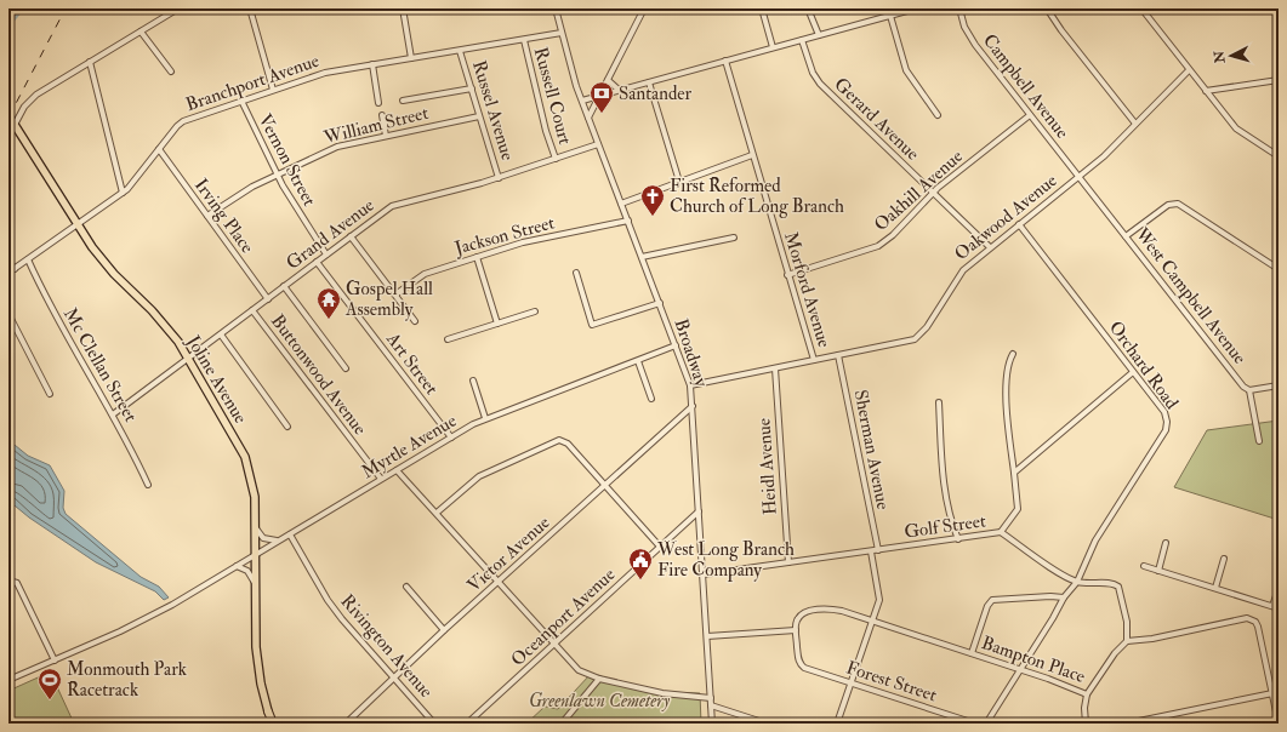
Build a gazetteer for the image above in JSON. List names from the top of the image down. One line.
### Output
{"streets":{"main road":["Joline Avenue"],"street":["Branchport Avenue","Campbell Avenue","Russell Court","Russel Avenue","Gerard Avenue","William Street","Vernon Street","Oakhill Avenue","Irving Place","Oakwood Avenue","Grand Avenue","Jackson Street","Morford Avenue","West Campbell Avenue","Broadway","Art Street","Mc Clellan Street","Orchard Road","Buttonwood Avenue","Myrtle Avenue","Sherman Avenue","Heidl Avenue","Golf Street","Victor Avenue","Oceanport Avenue","Rivington Avenue","Bampton Place","Forest Street"]},"crossings":[["Branchport Avenue","Russell Court"],["Branchport Avenue","Russel Avenue"],["Branchport Avenue","Vernon Street"],["Branchport Avenue","Irving Place"],["Branchport Avenue","Broadway"],["Branchport Avenue","Mc Clellan Street"],["Branchport Avenue","Joline Avenue"],["Campbell Avenue","Oakhill Avenue"],["Campbell Avenue","Oakwood Avenue"],["Campbell Avenue","West Campbell Avenue"],["Russell Court","Grand Avenue"],["Russel Avenue","William Street"],["Russel Avenue","Grand Avenue"],["Gerard Avenue","Oakhill Avenue"],["Gerard Avenue","Oakwood Avenue"],["William Street","Vernon Street"],["William Street","Irving Place"],["Vernon Street","Grand Avenue"],["Oakhill Avenue","Morford Avenue"],["Irving Place","Grand Avenue"],["Oakwood Avenue","Morford Avenue"],["Oakwood Avenue","West Campbell Avenue"],["Oakwood Avenue","Broadway"],["Oakwood Avenue","Orchard Road"],["Oakwood Avenue","Sherman Avenue"],["Oakwood Avenue","Heidl Avenue"],["Grand Avenue","Broadway"],["Grand Avenue","Art Street"],["Grand Avenue","Mc Clellan Street"],["Grand Avenue","Buttonwood Avenue"],["Grand Avenue","Joline Avenue"],["Jackson Street","Broadway"],["Broadway","Myrtle Avenue"],["Broadway","Golf Street"],["Broadway","Victor Avenue"],["Broadway","Oceanport Avenue"],["Art Street","Myrtle Avenue"],["Orchard Road","Bampton Place"],["Buttonwood Avenue","Myrtle Avenue"],["Joline Avenue","Myrtle Avenue"],["Myrtle Avenue","Rivington Avenue"],["Sherman Avenue","Golf Street"],["Heidl Avenue","Golf Street"],["Victor Avenue","Rivington Avenue"],["Bampton Place","Forest Street"]],"parks":["Greenlawn Cemetery"],"places":{"bank":["Santander"],"church":["First Reformed Church of Long Branch"],"temple":["Gospel Hall Assembly"],"public building":["West Long Branch Fire Company"],"sports":["Monmouth Park Racetrack"]},"north":"left"}
